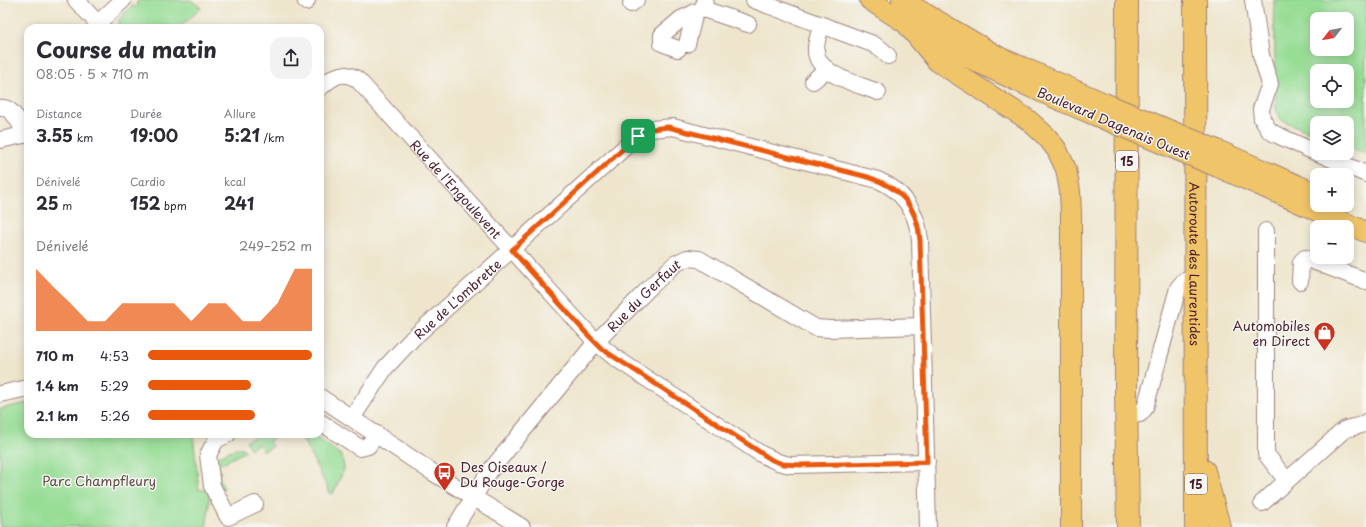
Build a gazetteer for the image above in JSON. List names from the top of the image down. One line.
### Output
{"streets":{"highway":["15","Autoroute des Laurentides"],"main road":["Boulevard Dagenais Ouest"],"street":["Rue de l'Engoulevent","Rue du Gerfaut","Rue de L'ombrette"]},"crossings":[["Rue de l'Engoulevent","Rue du Gerfaut"],["Rue de l'Engoulevent","Rue de L'ombrette"],["Rue du Gerfaut","Rue de L'ombrette"]],"parks":["Parc Champfleury"],"places":{"shop":["Automobiles en Direct"],"bus stop":["Des Oiseaux / Du Rouge-Gorge"]},"north":"bottom left","page":{"map_buttons":["+","−"],"heading":["Course du matin","08:05 · 5 × 710 m"],"stats":[["Distance","3.55 km"],["Durée","19:00"],["Allure","5:21 /km"],["Dénivelé","25 m"],["Cardio","152 bpm"],["kcal","241"]],"chart":["Dénivelé","249–252 m"],"list":[{"name":"710 m","note":"4:53"},{"name":"1.4 km","note":"5:29"},{"name":"2.1 km","note":"5:26"}]}}
